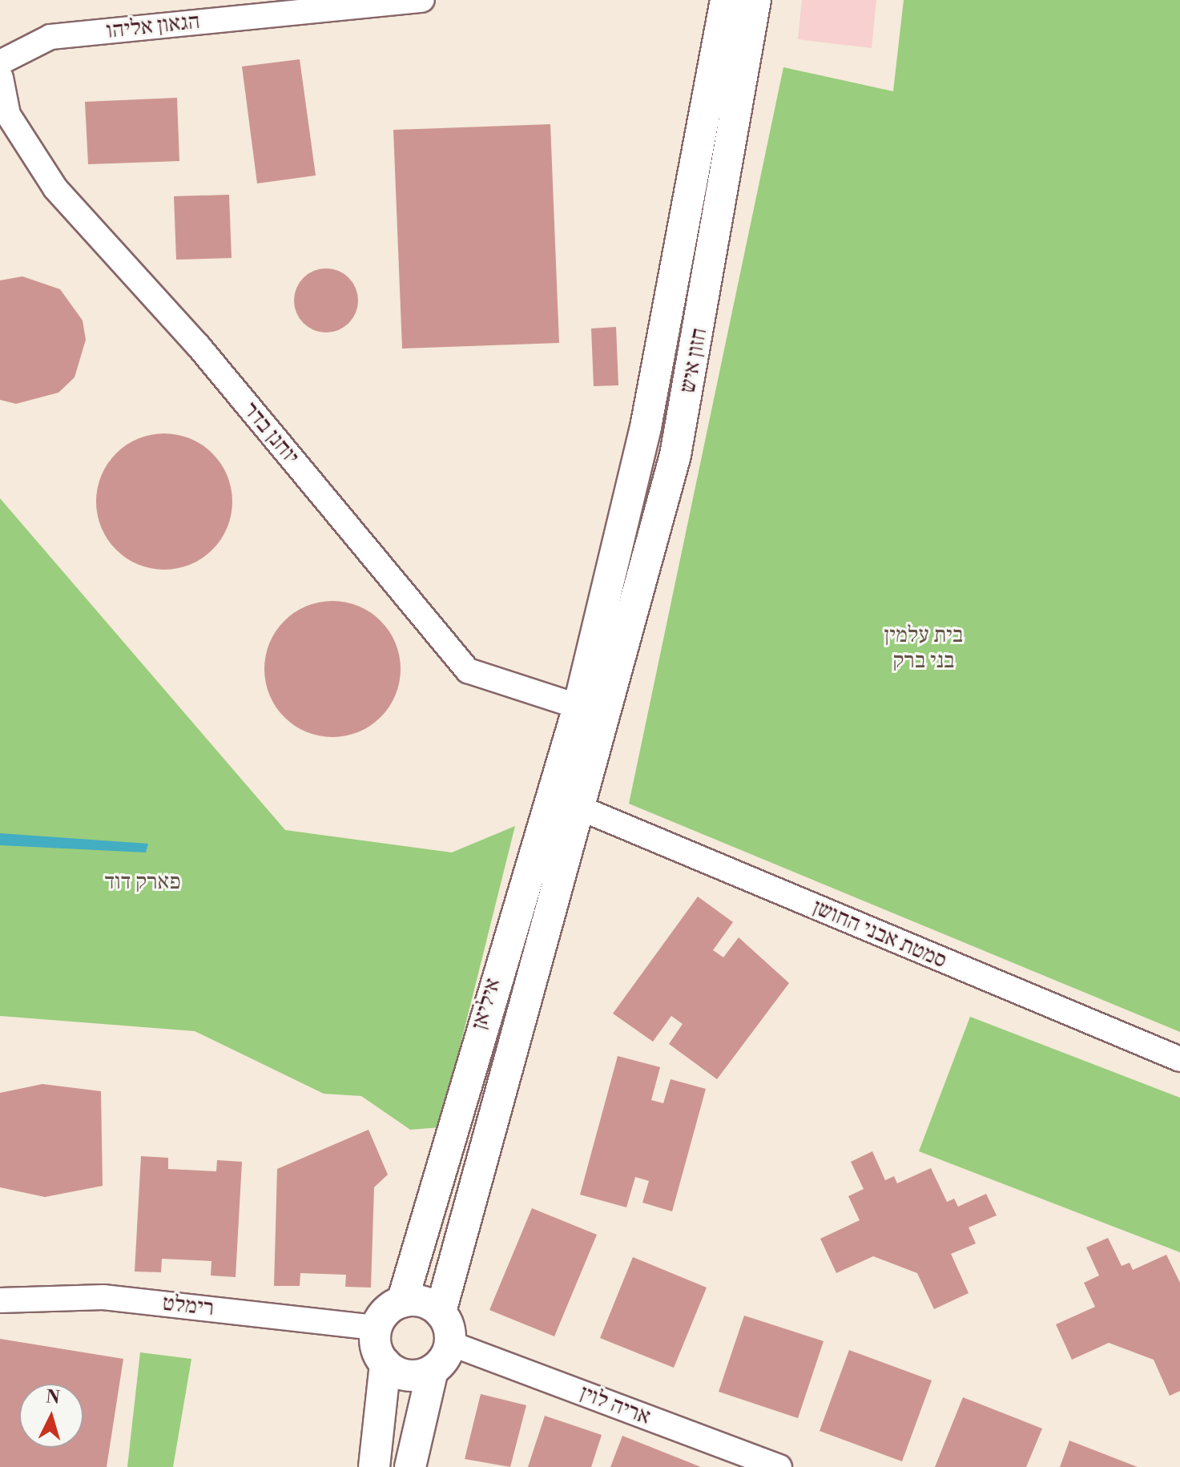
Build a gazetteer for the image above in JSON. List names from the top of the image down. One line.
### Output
{"streets":{"street":["הגאון אליהו","חזון איש","יוחנן בדר","סמטת אבני החושן","איליאן","רימלט","אריה לוין"]},"crossings":[["הגאון אליהו","יוחנן בדר"],["חזון איש","יוחנן בדר"],["חזון איש","איליאן"],["יוחנן בדר","איליאן"],["סמטת אבני החושן","איליאן"],["איליאן","רימלט"],["איליאן","אריה לוין"],["רימלט","אריה לוין"]],"parks":["בית עלמין בני ברק","פארק דוד"],"north":"top"}
